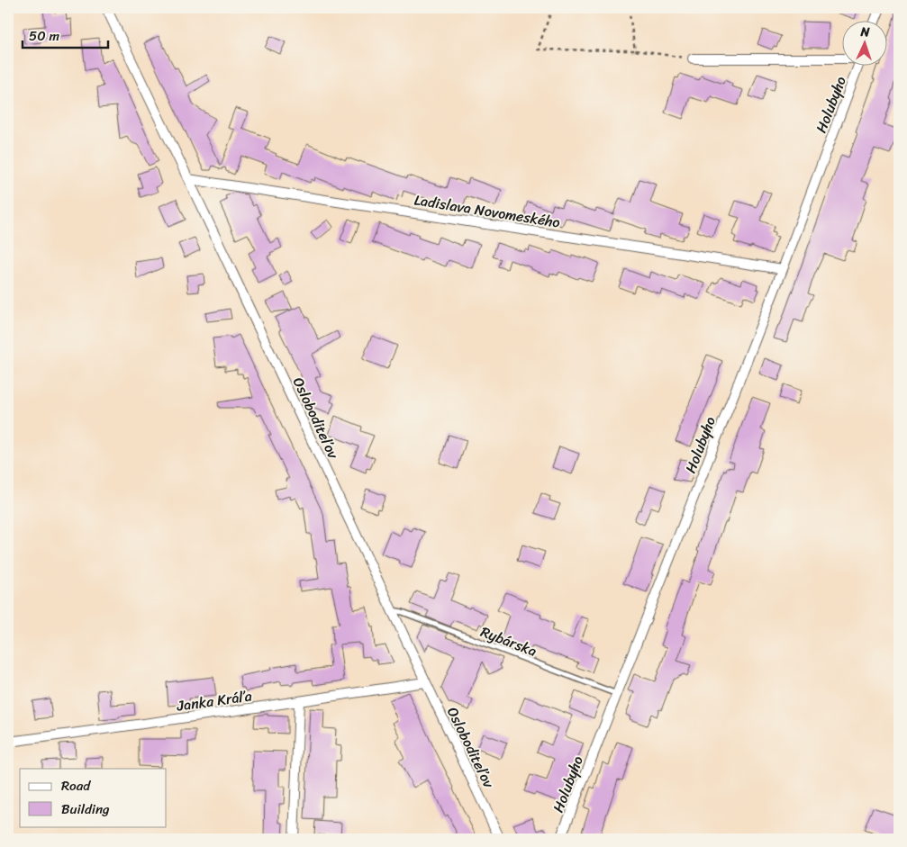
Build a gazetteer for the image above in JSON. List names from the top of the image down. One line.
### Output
{"streets":{"street":["Holubyho","Ladislava Novomeského","Osloboditeľov","Janka Kráľa"],"lane":["Rybárska"]},"crossings":[["Holubyho","Ladislava Novomeského"],["Holubyho","Rybárska"],["Ladislava Novomeského","Osloboditeľov"],["Osloboditeľov","Rybárska"],["Osloboditeľov","Janka Kráľa"]],"legend":["Road","Building"],"scale_bar":"50 m","north":"top"}
